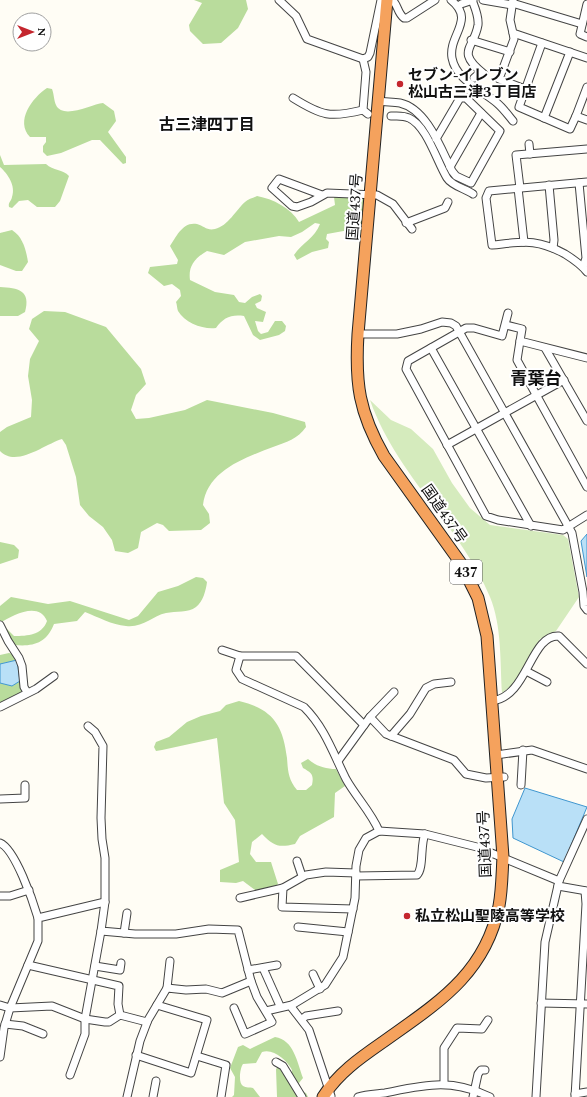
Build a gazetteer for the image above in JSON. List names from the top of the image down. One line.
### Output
{"streets":{"highway":["国道437号","437"]},"districts":["古三津四丁目","青葉台"],"places":["セブン-イレブン 松山古三津3丁目店","私立松山聖陵高等学校"],"north":"right"}
